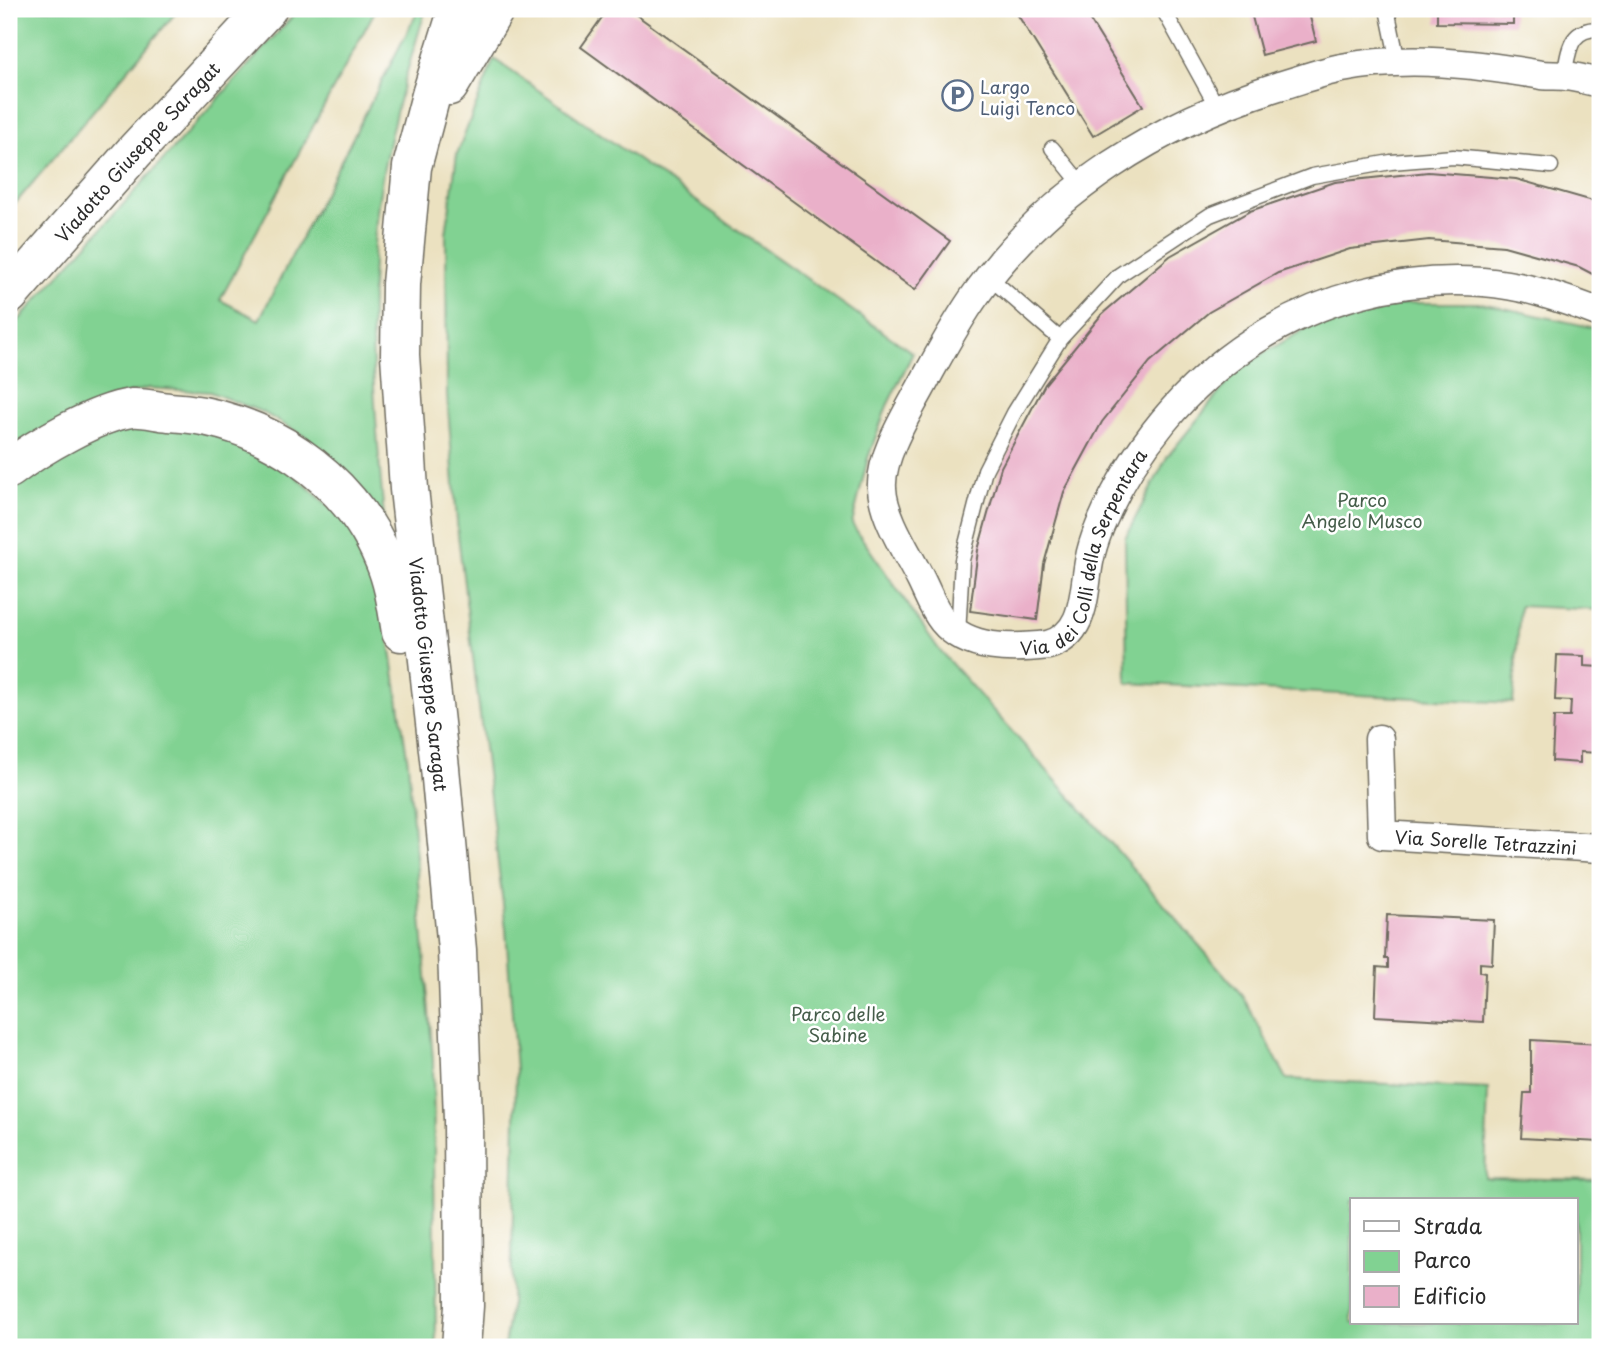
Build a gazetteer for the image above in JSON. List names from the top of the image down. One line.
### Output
{"streets":{"main road":["Viadotto Giuseppe Saragat"],"street":["Via dei Colli della Serpentara","Via Sorelle Tetrazzini"]},"parks":["Parco Angelo Musco","Parco delle Sabine"],"places":{"parking":["Largo Luigi Tenco"]},"legend":["Strada","Parco","Edificio"]}
